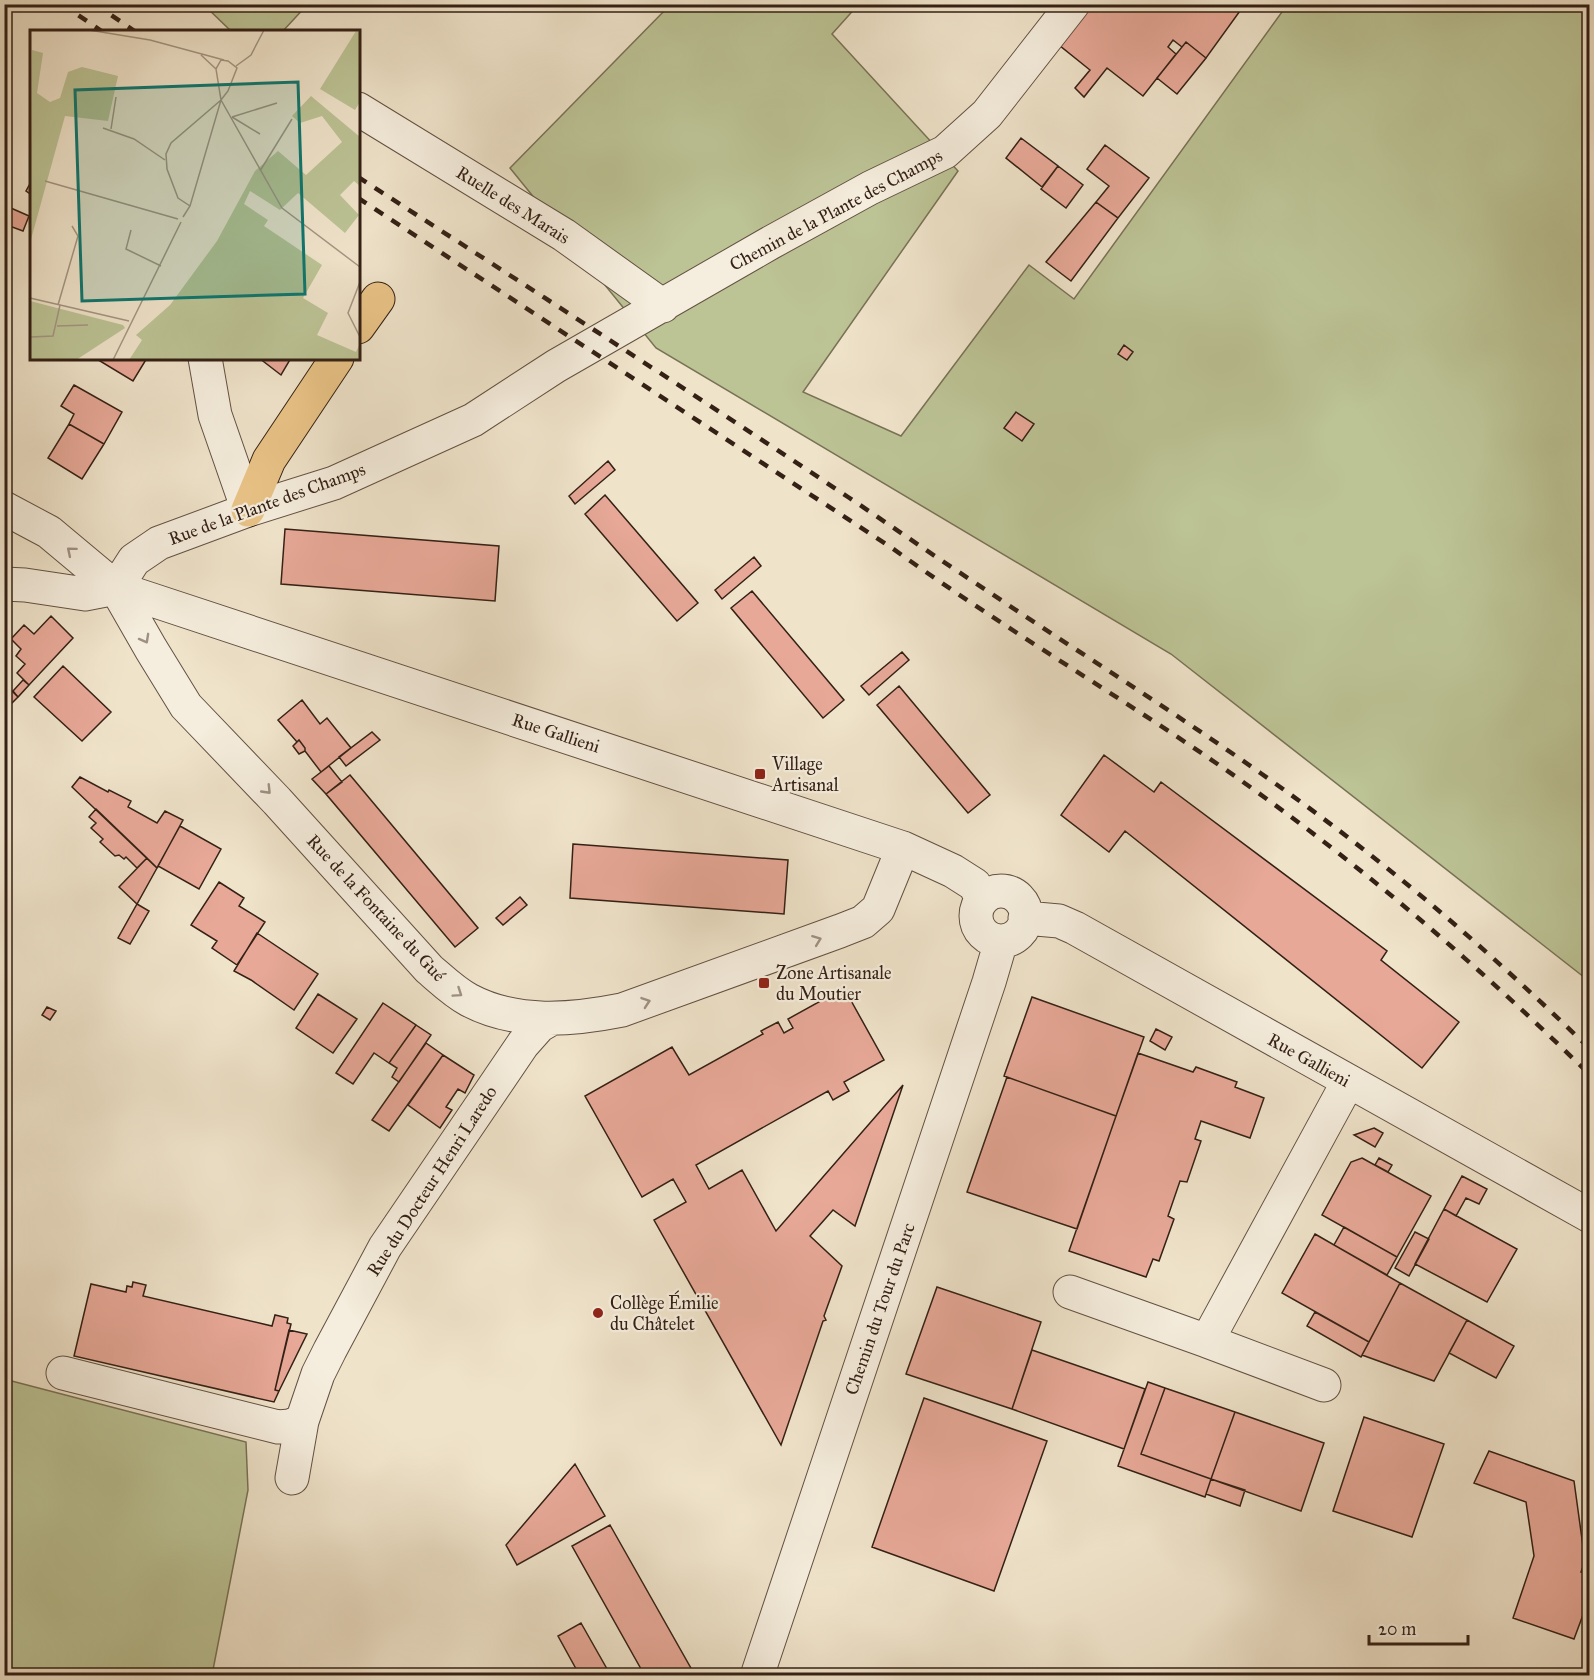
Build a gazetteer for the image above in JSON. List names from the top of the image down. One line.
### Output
{"streets":{"street":["Ruelle des Marais","Chemin de la Plante des Champs","Rue de la Plante des Champs","Rue Gallieni","Rue de la Fontaine du Gué","Rue du Docteur Henri Laredo","Chemin du Tour du Parc"]},"crossings":[["Ruelle des Marais","Chemin de la Plante des Champs"],["Chemin de la Plante des Champs","Rue de la Plante des Champs"],["Rue de la Plante des Champs","Rue Gallieni"],["Rue de la Plante des Champs","Rue de la Fontaine du Gué"],["Rue Gallieni","Rue de la Fontaine du Gué"],["Rue Gallieni","Chemin du Tour du Parc"],["Rue de la Fontaine du Gué","Rue du Docteur Henri Laredo"]],"places":{"transit":["Village Artisanal","Zone Artisanale du Moutier"],"other":["Collège Émilie du Châtelet"]},"scale_bar":"20 m"}
